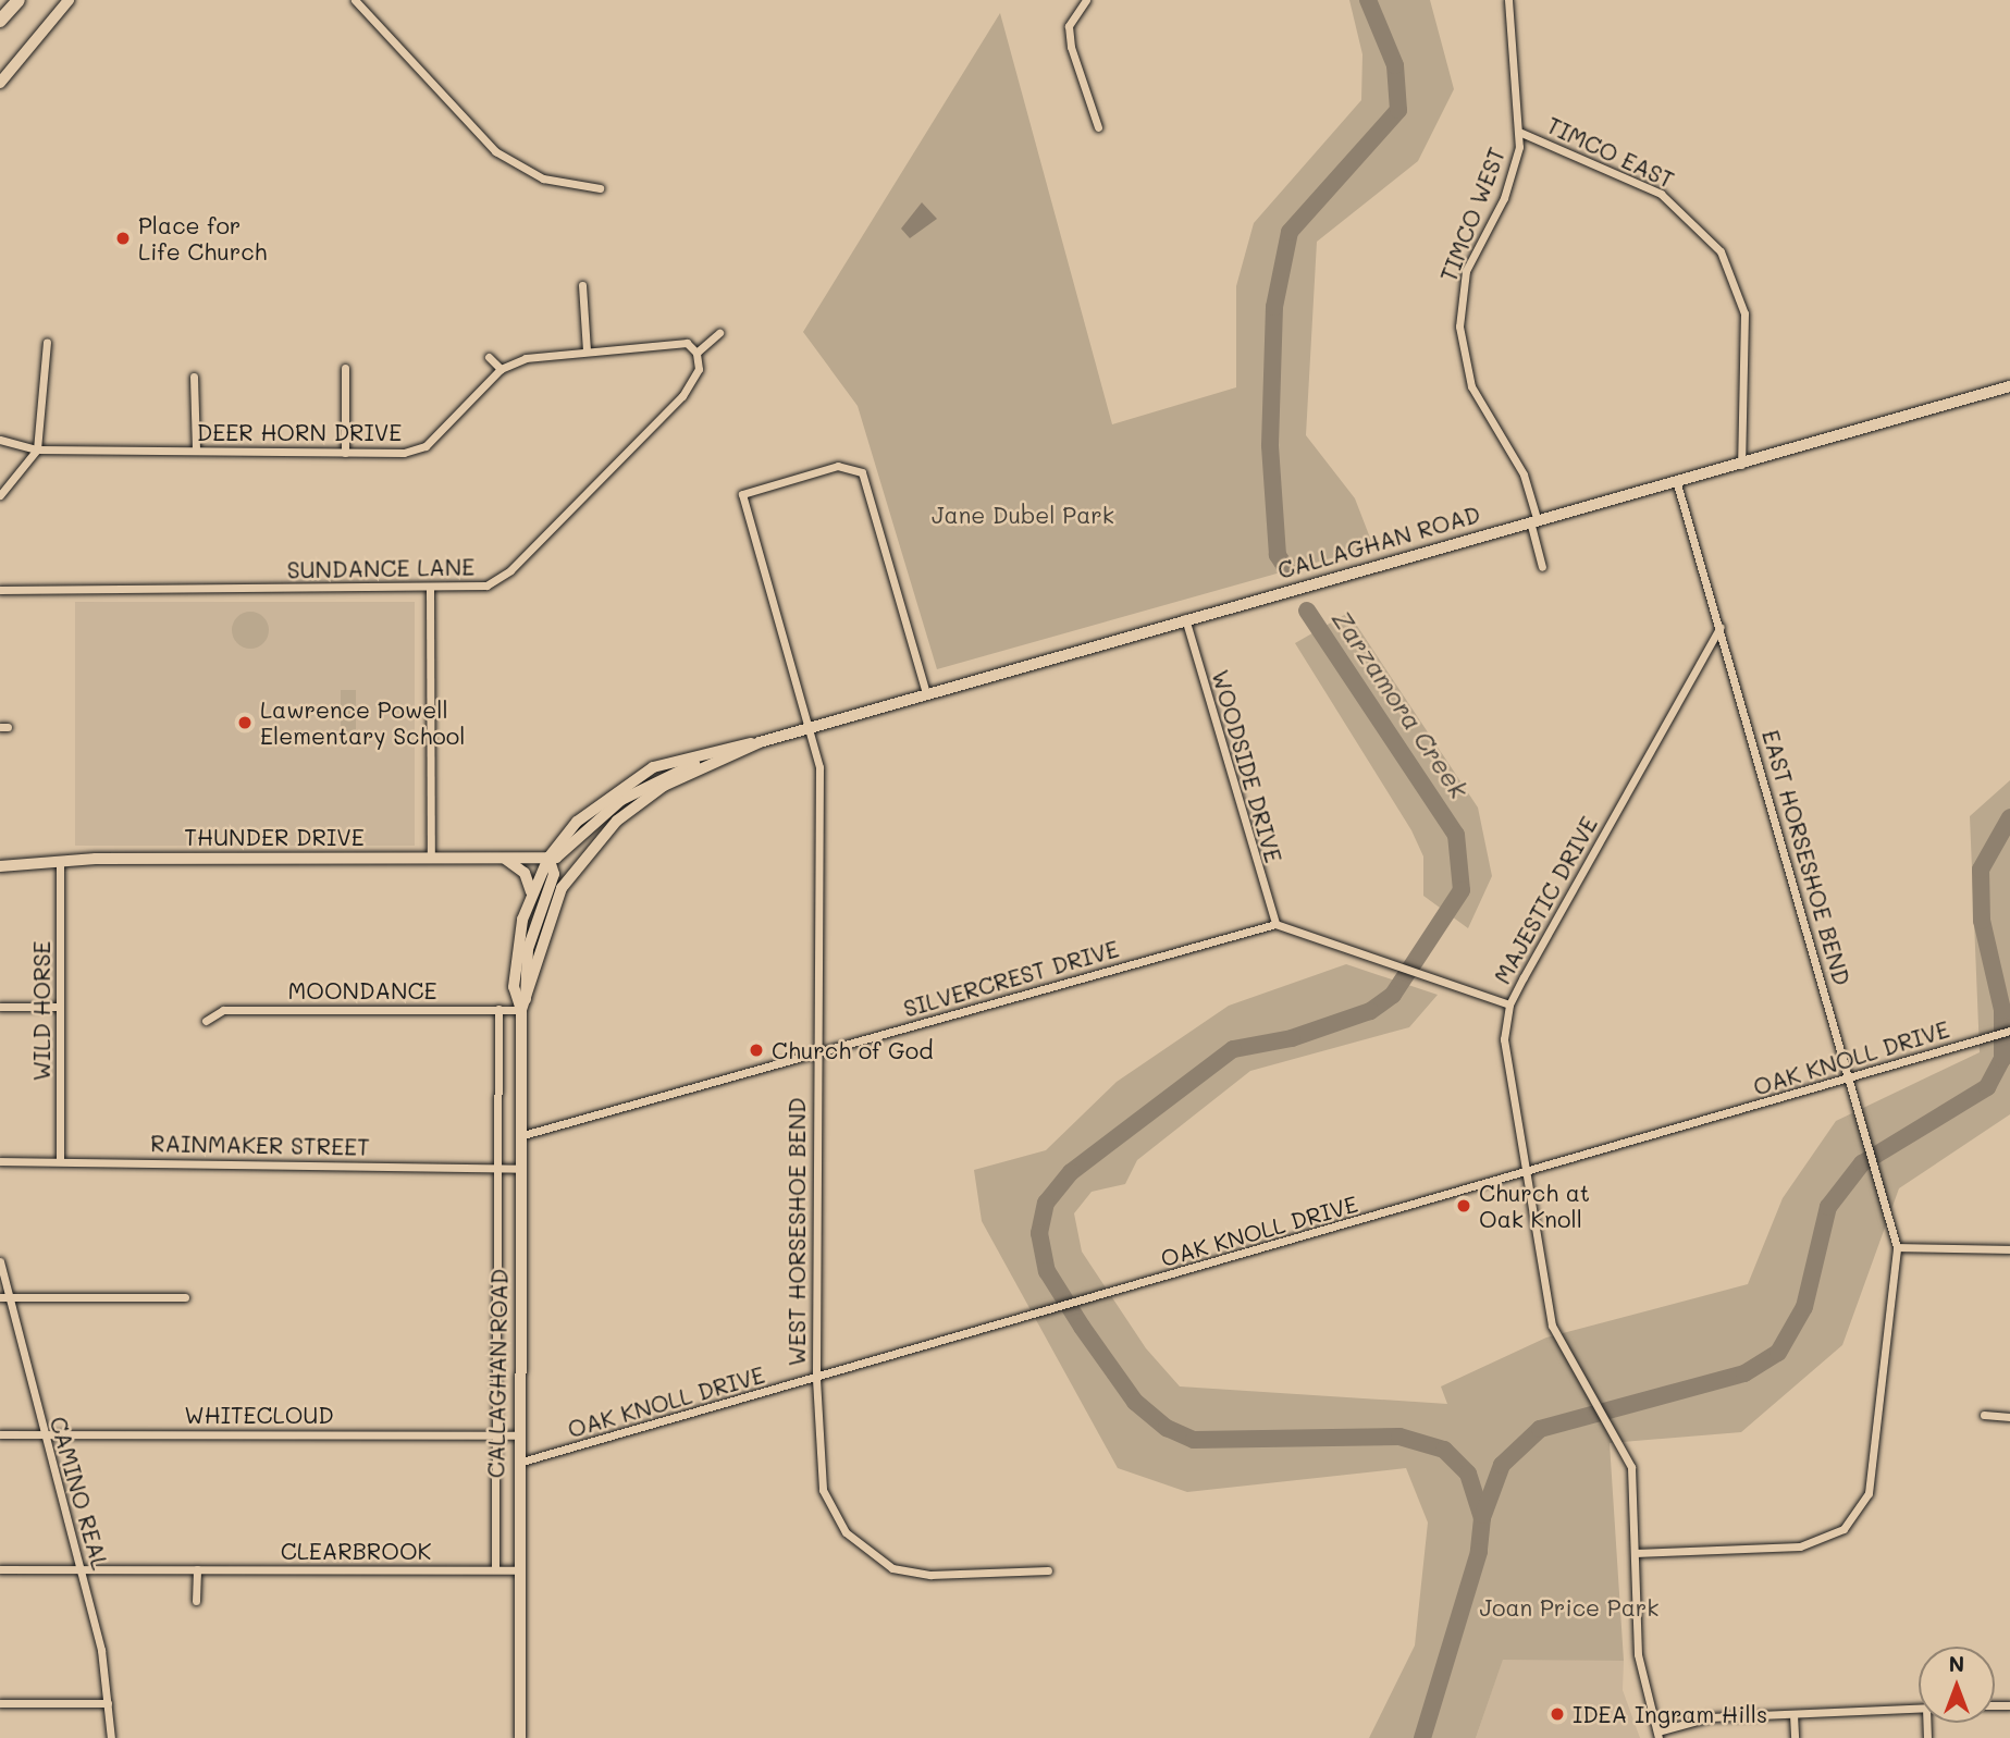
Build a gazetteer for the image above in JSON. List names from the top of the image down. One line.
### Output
{"streets":{"main road":["CALLAGHAN ROAD","THUNDER DRIVE"],"street":["TIMCO EAST","TIMCO WEST","DEER HORN DRIVE","SUNDANCE LANE","WOODSIDE DRIVE","EAST HORSESHOE BEND","MAJESTIC DRIVE","SILVERCREST DRIVE","MOONDANCE","WILD HORSE","OAK KNOLL DRIVE","RAINMAKER STREET","WEST HORSESHOE BEND","WHITECLOUD","CAMINO REAL","CLEARBROOK"]},"crossings":[["TIMCO EAST","TIMCO WEST"],["TIMCO EAST","CALLAGHAN ROAD"],["TIMCO WEST","CALLAGHAN ROAD"],["DEER HORN DRIVE","SUNDANCE LANE"],["CALLAGHAN ROAD","WOODSIDE DRIVE"],["CALLAGHAN ROAD","THUNDER DRIVE"],["CALLAGHAN ROAD","EAST HORSESHOE BEND"],["CALLAGHAN ROAD","SILVERCREST DRIVE"],["CALLAGHAN ROAD","MOONDANCE"],["CALLAGHAN ROAD","OAK KNOLL DRIVE"],["CALLAGHAN ROAD","RAINMAKER STREET"],["CALLAGHAN ROAD","WEST HORSESHOE BEND"],["CALLAGHAN ROAD","WHITECLOUD"],["CALLAGHAN ROAD","CLEARBROOK"],["WOODSIDE DRIVE","SILVERCREST DRIVE"],["THUNDER DRIVE","WILD HORSE"],["EAST HORSESHOE BEND","MAJESTIC DRIVE"],["EAST HORSESHOE BEND","OAK KNOLL DRIVE"],["MAJESTIC DRIVE","OAK KNOLL DRIVE"],["SILVERCREST DRIVE","WEST HORSESHOE BEND"],["WILD HORSE","RAINMAKER STREET"],["OAK KNOLL DRIVE","WEST HORSESHOE BEND"],["WHITECLOUD","CAMINO REAL"],["CAMINO REAL","CLEARBROOK"]],"water":["Zarzamora Creek"],"parks":["Jane Dubel Park","Joan Price Park"],"places":["Place for Life Church","Lawrence Powell Elementary School","Church of God","Church at Oak Knoll","IDEA Ingram Hills"],"north":"top"}
